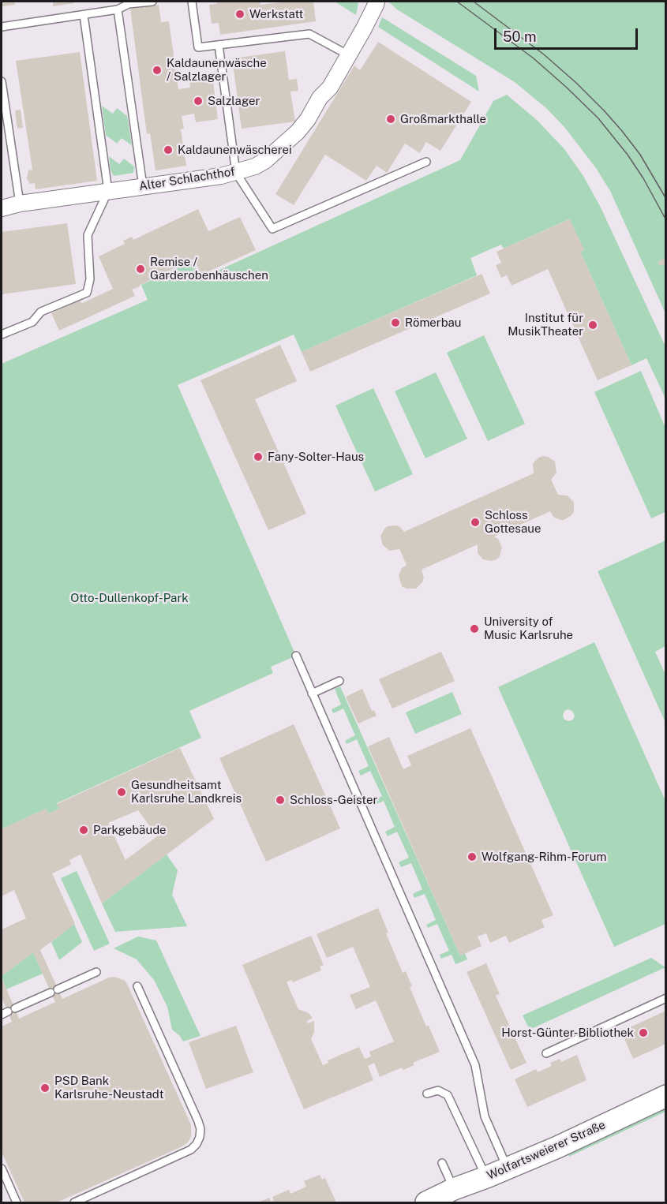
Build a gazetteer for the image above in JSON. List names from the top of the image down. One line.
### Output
{"streets":{"main road":["Wolfartsweierer Straße"],"street":["Alter Schlachthof"]},"parks":["Otto-Dullenkopf-Park"],"places":["Werkstatt","Kaldaunenwäsche / Salzlager","Salzlager","Großmarkthalle","Kaldaunenwäscherei","Remise / Garderobenhäuschen","Römerbau","Institut für MusikTheater","Fany-Solter-Haus","Schloss Gottesaue","University of Music Karlsruhe","Gesundheitsamt Karlsruhe Landkreis","Schloss-Geister","Parkgebäude","Wolfgang-Rihm-Forum","Horst-Günter-Bibliothek","PSD Bank Karlsruhe-Neustadt"],"scale_bar":"50 m"}
